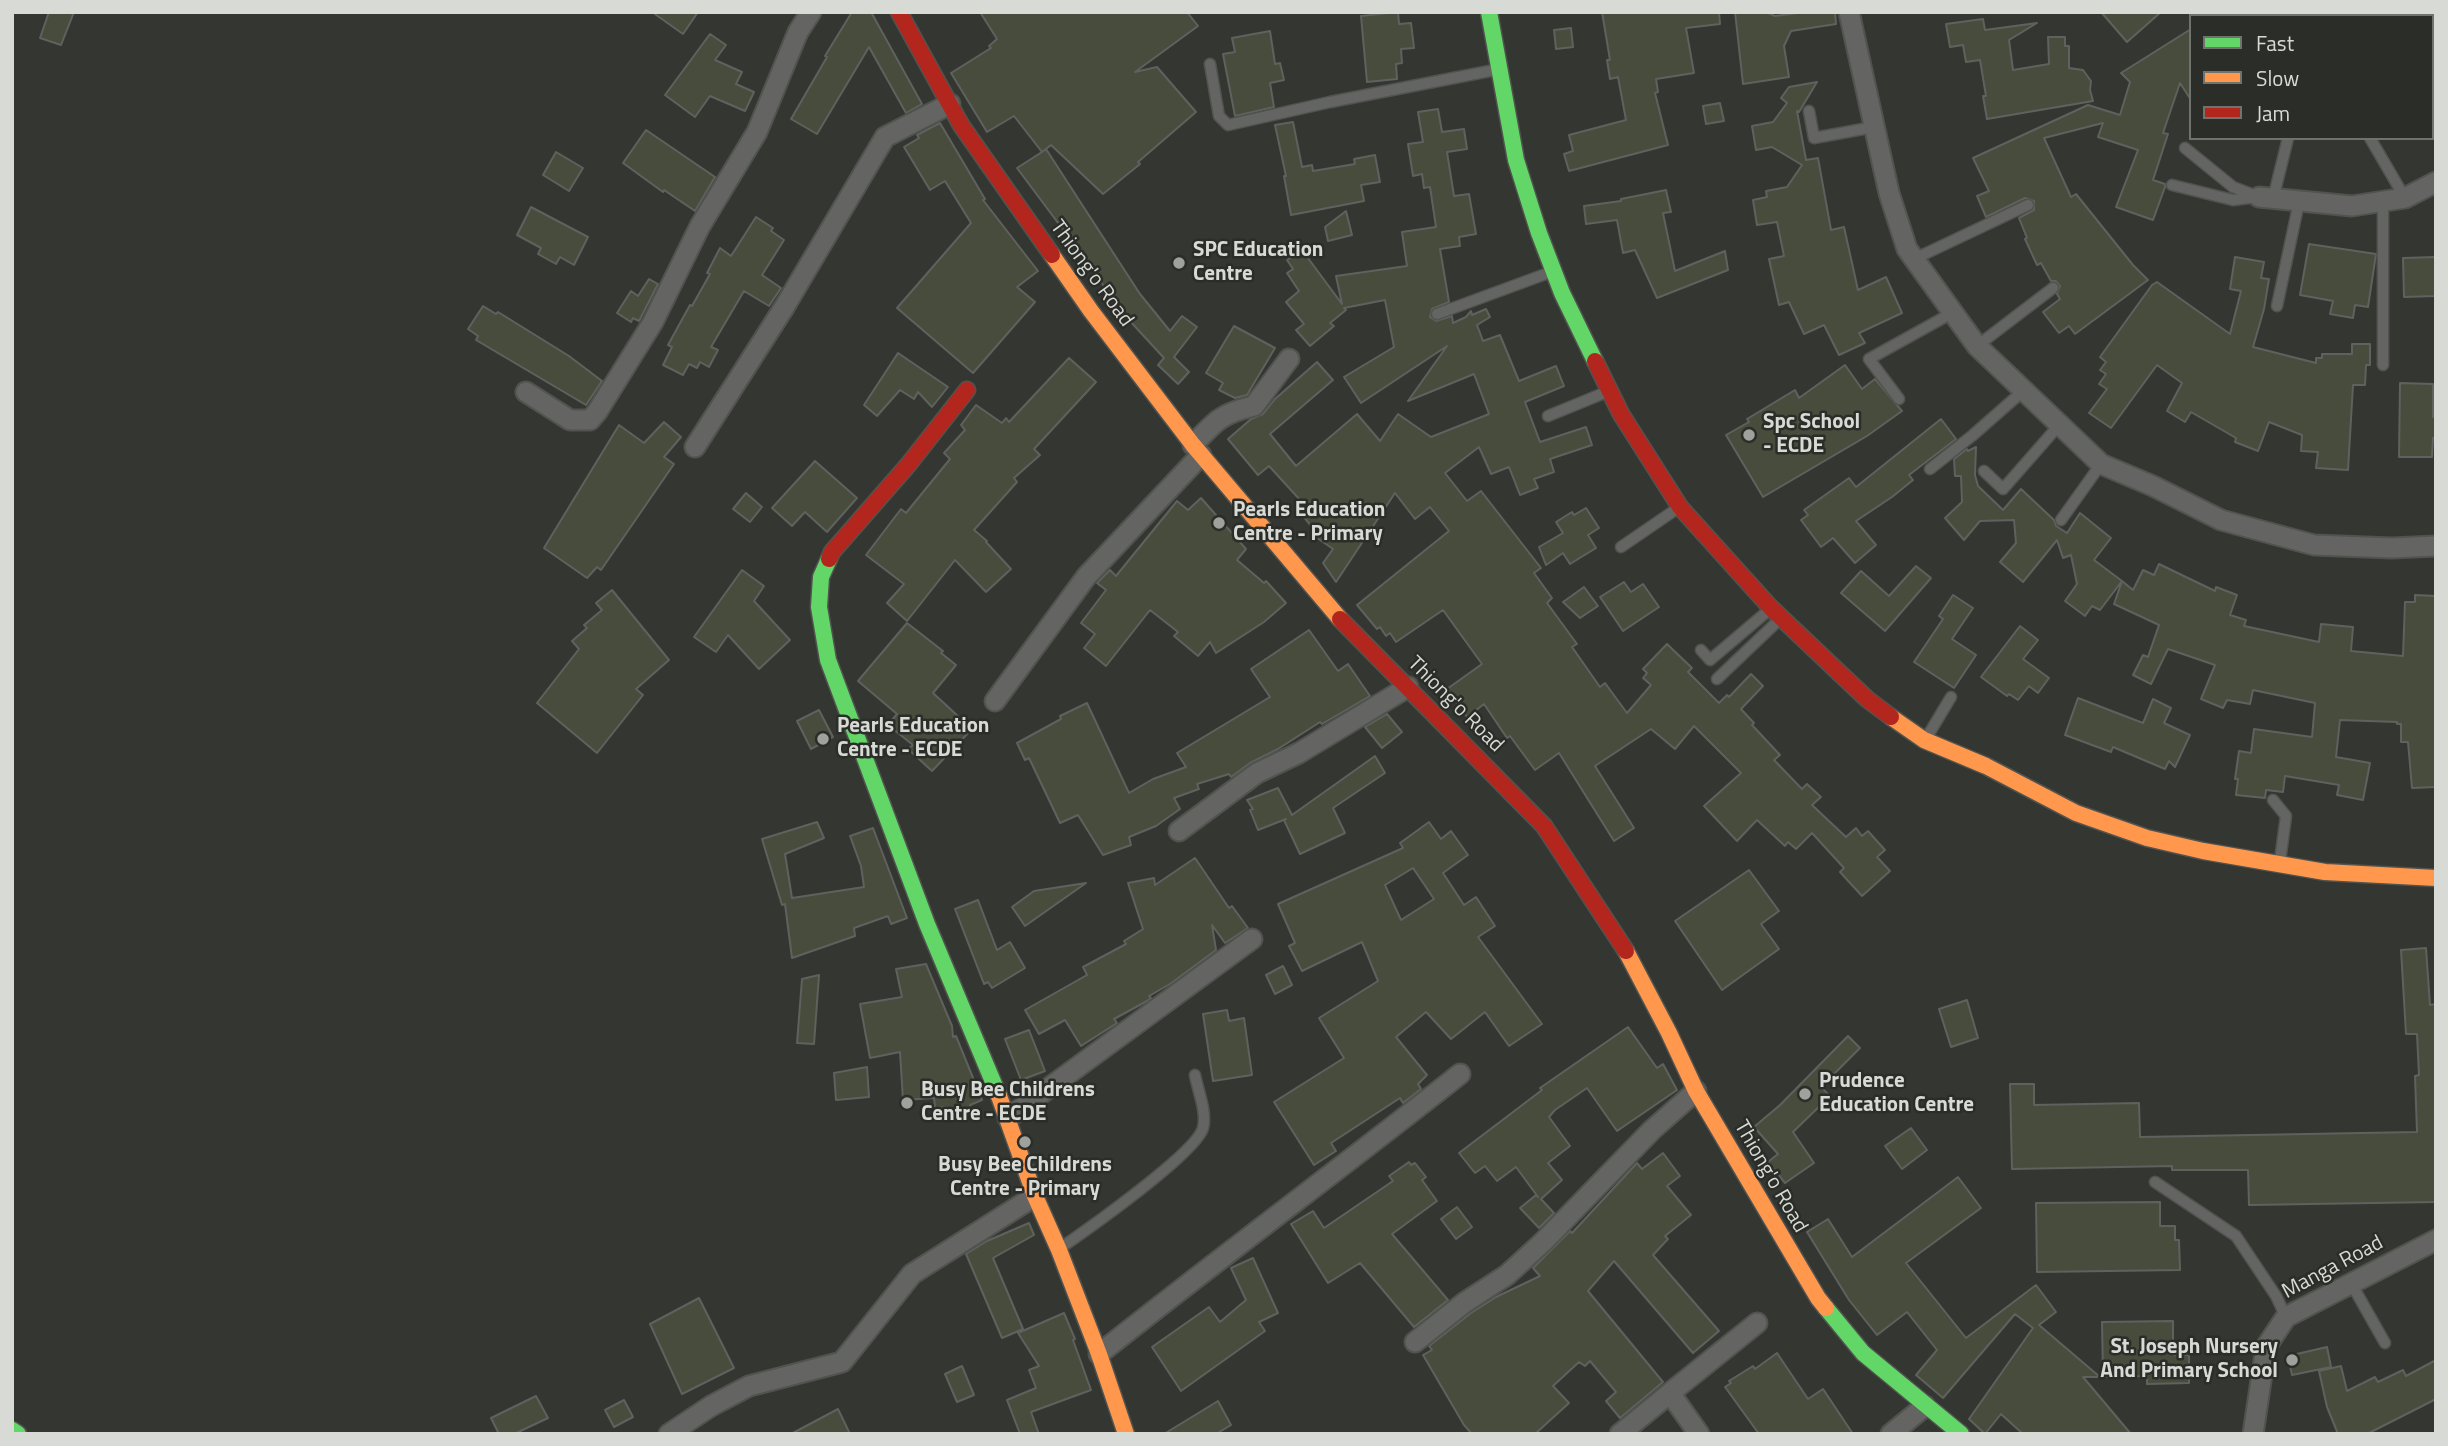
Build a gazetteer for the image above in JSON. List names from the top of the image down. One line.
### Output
{"streets":{"street":["Thiong'o Road","Manga Road"]},"places":["SPC Education Centre","Spc School - ECDE","Pearls Education Centre - Primary","Pearls Education Centre - ECDE","Prudence Education Centre","Busy Bee Childrens Centre - ECDE","Busy Bee Childrens Centre - Primary","St. Joseph Nursery And Primary School"],"legend":["Fast","Slow","Jam"]}
